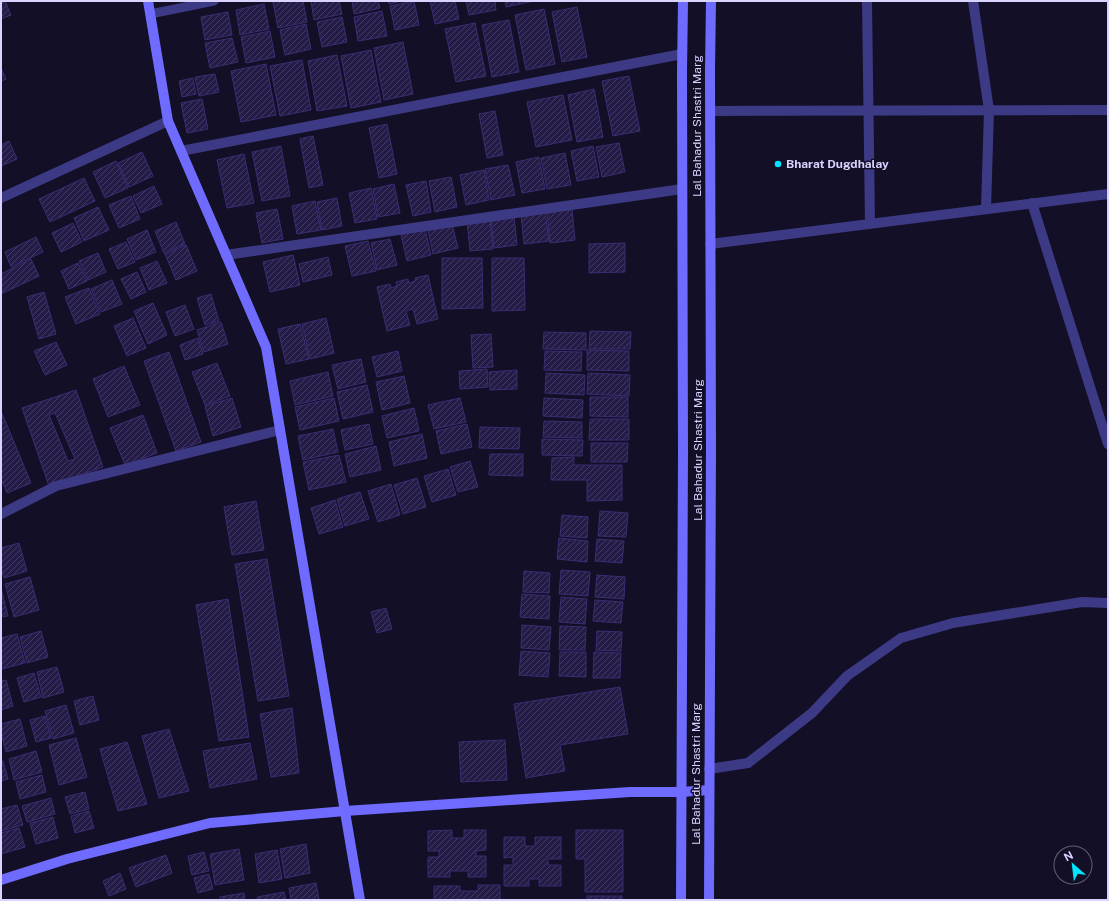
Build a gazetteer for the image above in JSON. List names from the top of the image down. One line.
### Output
{"streets":{"main road":["Lal Bahadur Shastri Marg"]},"places":["Bharat Dugdhalay"],"north":"top left"}
